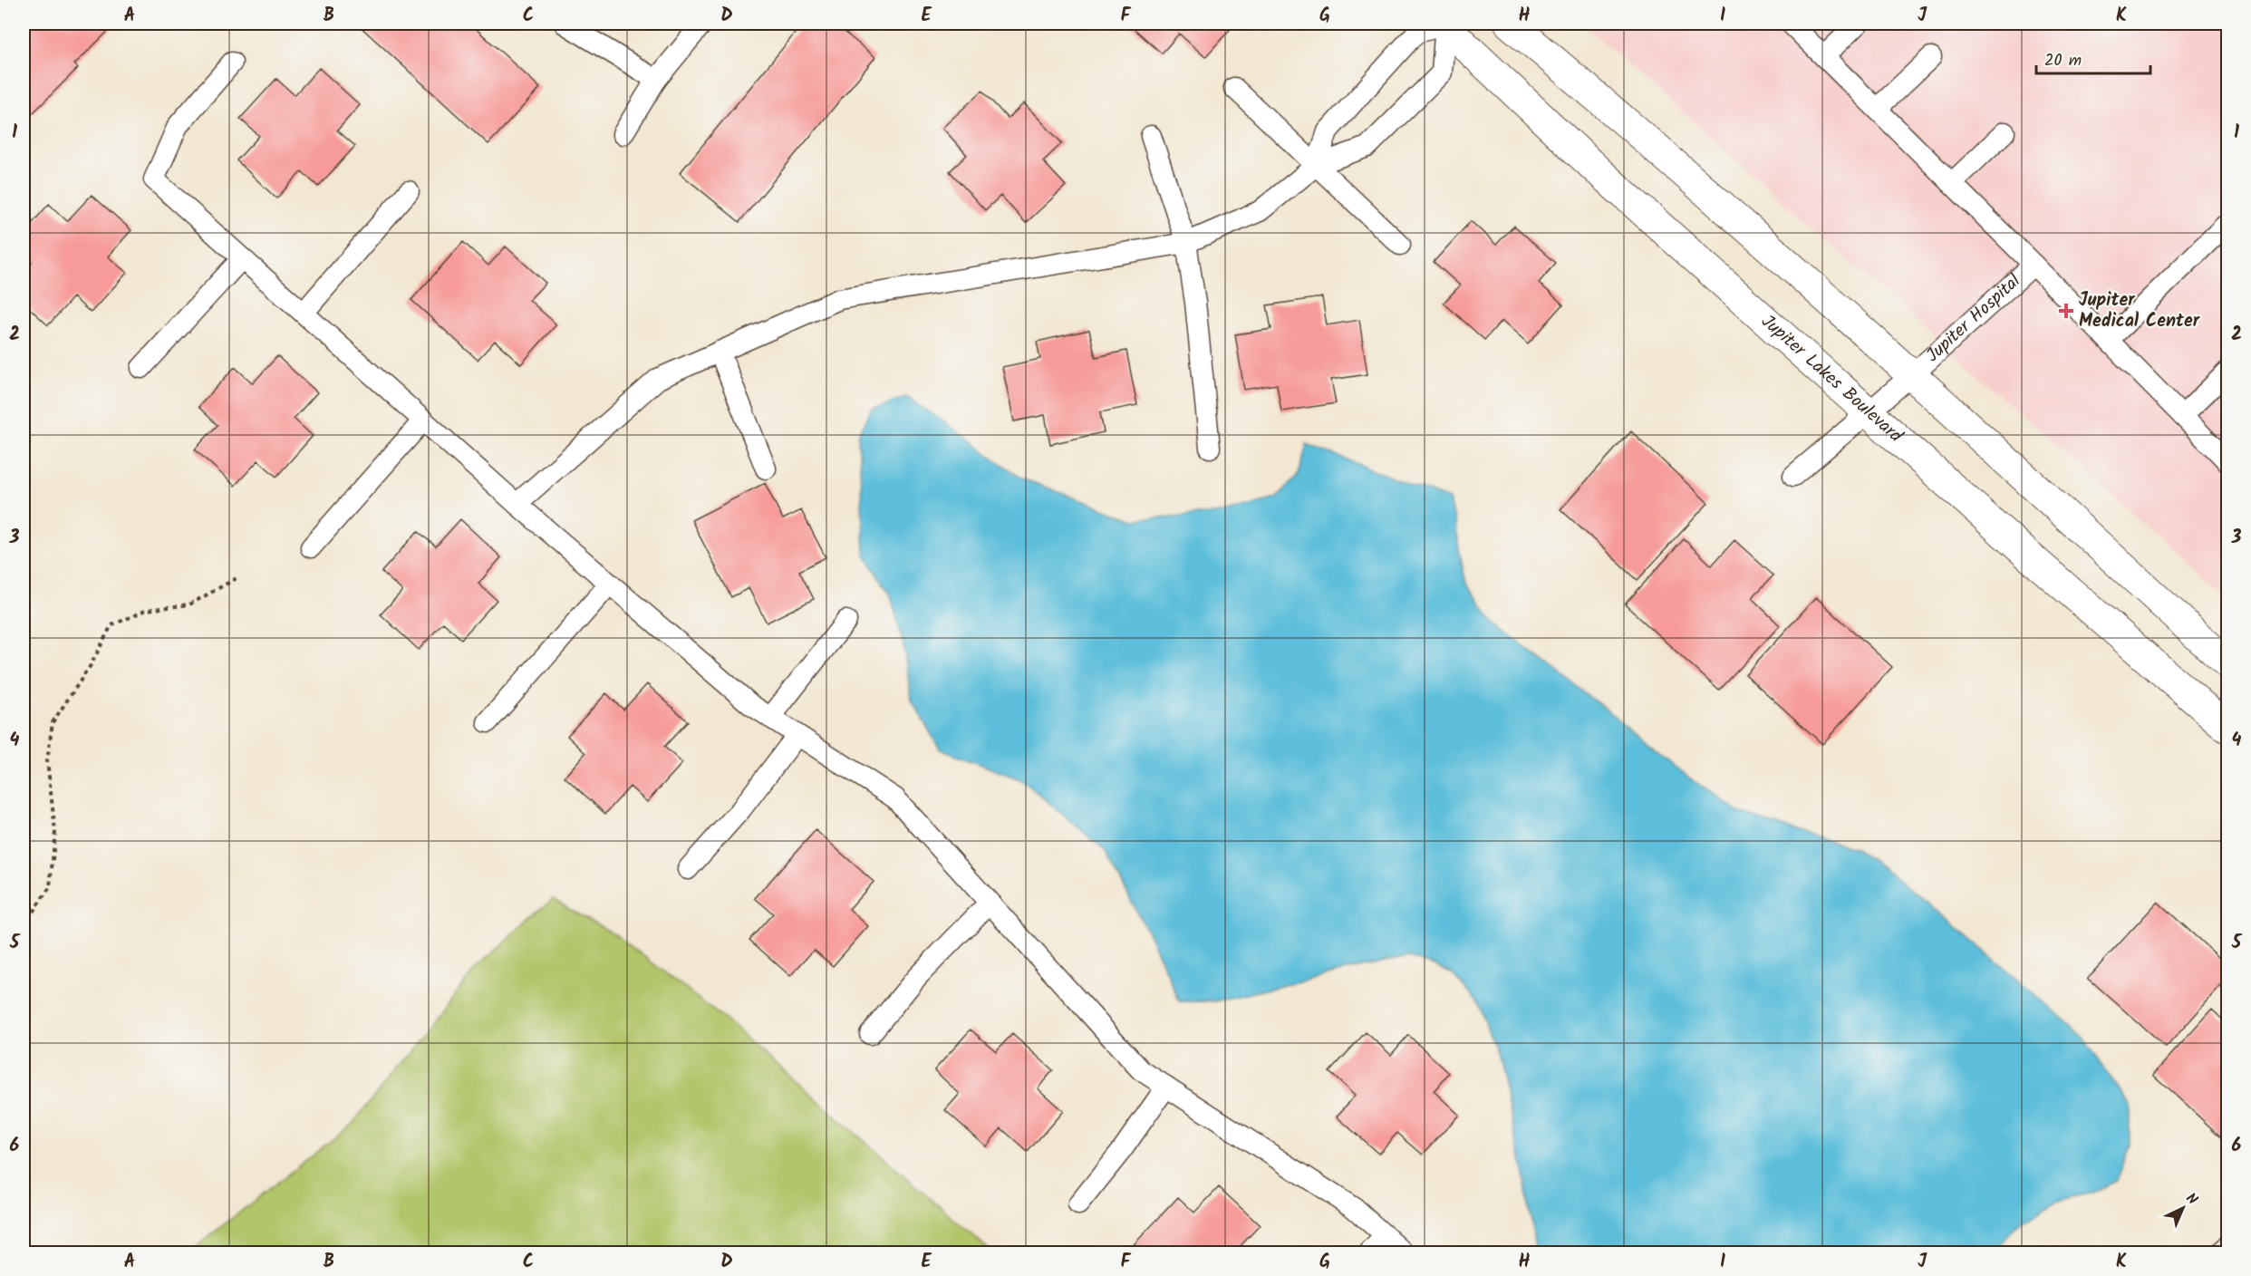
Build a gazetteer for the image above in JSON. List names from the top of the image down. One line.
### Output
{"streets":{"street":["Jupiter Lakes Boulevard"],"lane":["Jupiter Hospital"]},"crossings":[["Jupiter Hospital","Jupiter Lakes Boulevard"]],"places":{"health":["Jupiter Medical Center"]},"scale_bar":"20 m","north":"top right","grid":{"columns":["A","B","C","D","E","F","G","H","I","J","K"],"rows":["1","2","3","4","5","6"]}}
